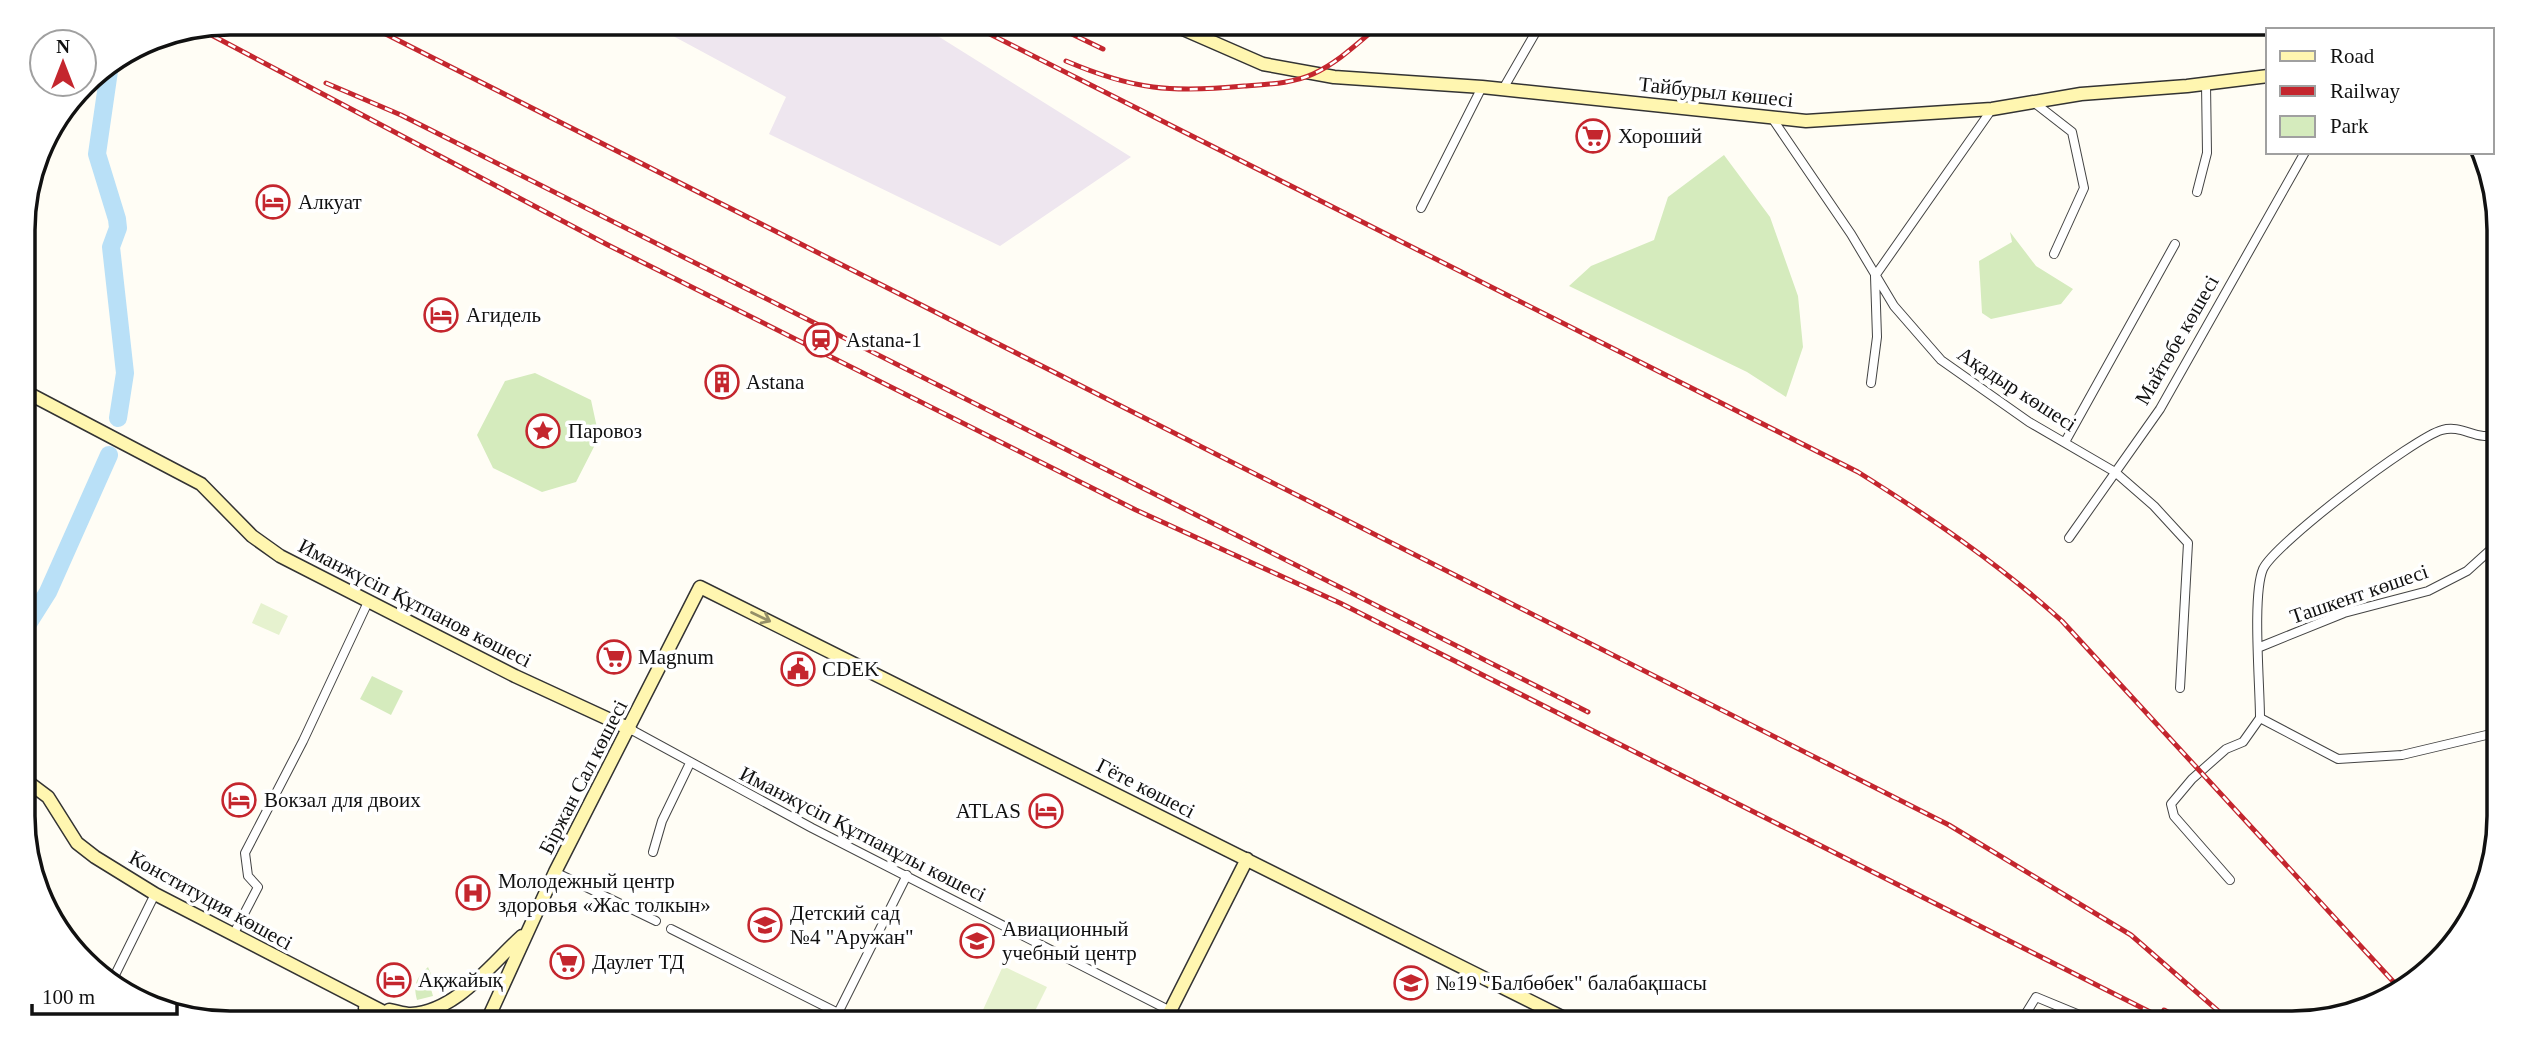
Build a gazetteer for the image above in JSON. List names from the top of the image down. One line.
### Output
{"streets":{"main road":["Тайбурыл көшесі","Иманжүсіп Құтпанов көшесі","Біржан Сал көшесі","Гёте көшесі","Конституция көшесі"],"street":["Майтөбе көшесі","Ақадыр көшесі","Ташкент көшесі","Иманжүсіп Құтпанұлы көшесі"]},"crossings":[["Тайбурыл көшесі","Ақадыр көшесі"],["Майтөбе көшесі","Ақадыр көшесі"],["Иманжүсіп Құтпанов көшесі","Біржан Сал көшесі"],["Иманжүсіп Құтпанов көшесі","Иманжүсіп Құтпанұлы көшесі"],["Біржан Сал көшесі","Гёте көшесі"],["Біржан Сал көшесі","Иманжүсіп Құтпанұлы көшесі"]],"one_way":["Гёте көшесі"],"places":{"supermarket":["Хороший","Magnum","Даулет ТД"],"hotel":["Алкуат","Агидель","Вокзал для двоих","ATLAS","Ақжайық"],"station":["Astana-1"],"building":["Astana"],"place":["Паровоз"],"public building":["CDEK"],"hospital":["Молодежный центр здоровья «Жас толкын»"],"school or university":["Детский сад №4 \"Аружан\"","Авиационный учебный центр","№19 \"Балбөбек\" балабақшасы"]},"legend":["Road","Railway","Park"],"scale_bar":"100 m","north":"top"}
